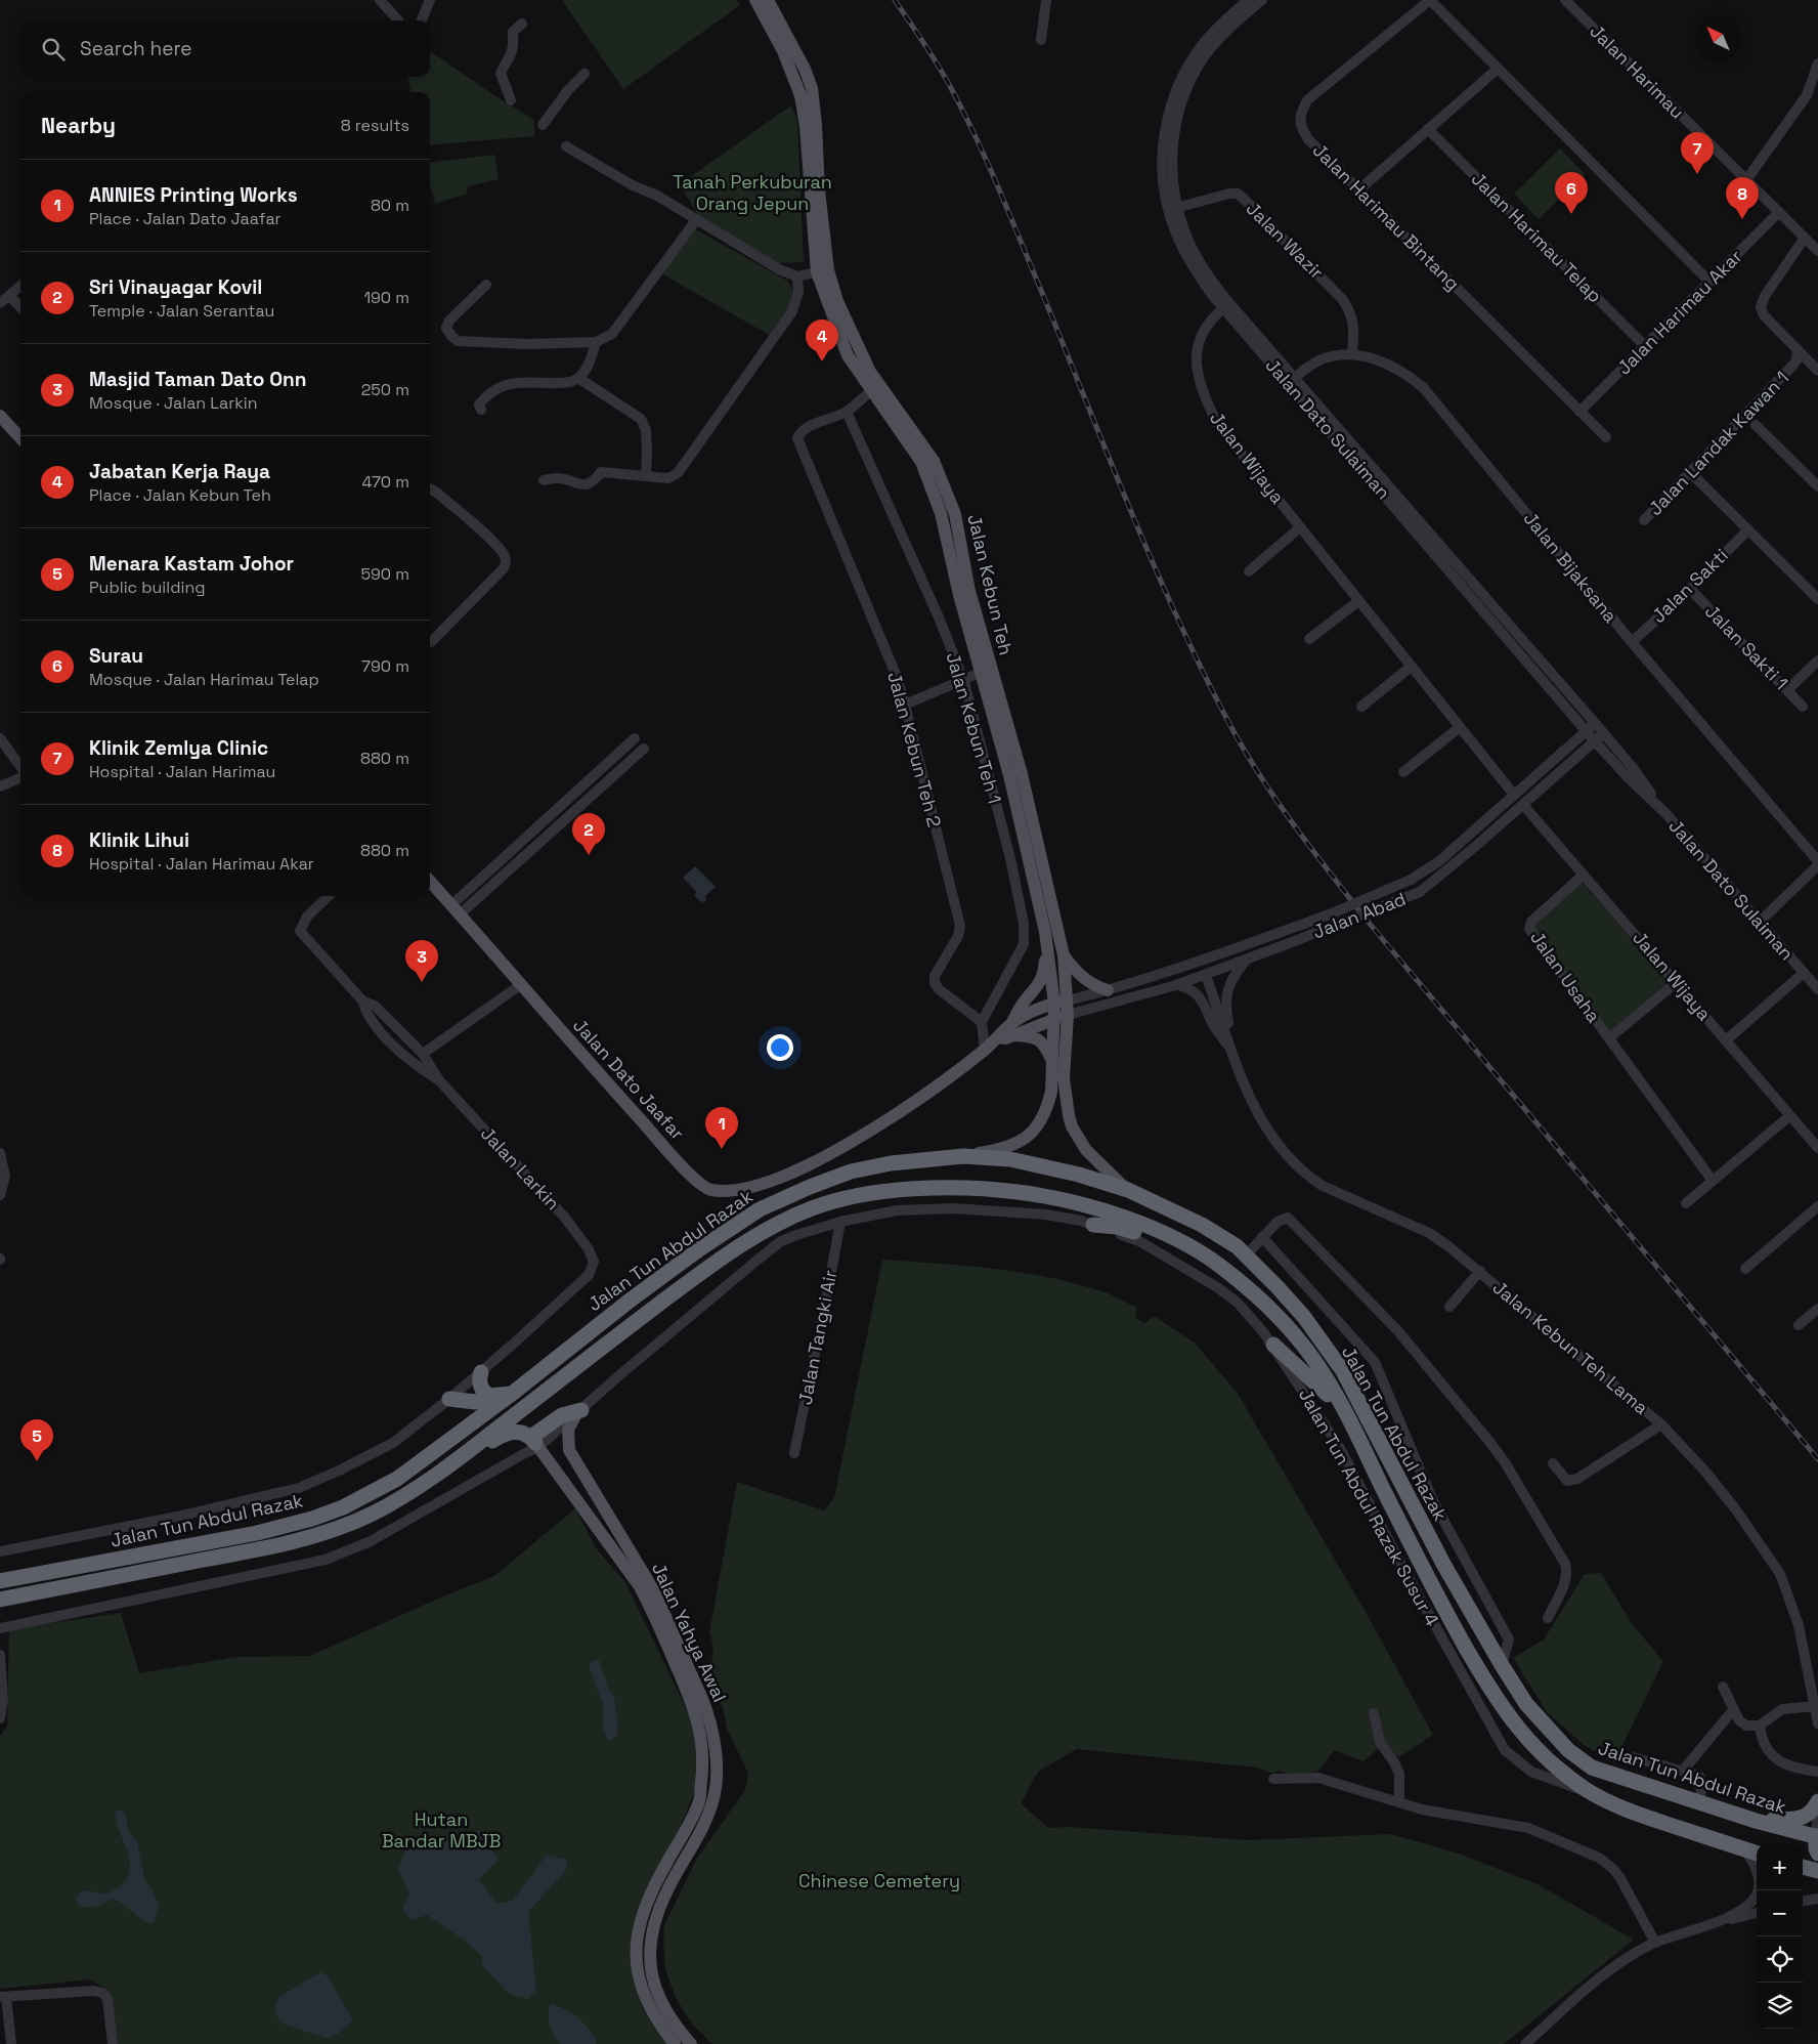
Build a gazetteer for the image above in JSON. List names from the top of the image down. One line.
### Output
{"streets":{"highway":["Jalan Tun Abdul Razak"],"main road":["Jalan Kebun Teh","Jalan Dato Jaafar","Jalan Yahya Awal"],"street":["Jalan Harimau","Jalan Harimau Bintang","Jalan Harimau Telap","Jalan Wazir","Jalan Harimau Akar","Jalan Dato Sulaiman","Jalan Landak Kawan 1","Jalan Wijaya","Jalan Bijaksana","Jalan Sakti","Jalan Sakti 1","Jalan Kebun Teh 1","Jalan Kebun Teh 2","Jalan Abad","Jalan Usaha","Jalan Larkin","Jalan Tangki Air","Jalan Kebun Teh Lama","Jalan Tun Abdul Razak Susur 4"]},"crossings":[["Jalan Harimau","Jalan Harimau Akar"],["Jalan Harimau Bintang","Jalan Harimau Akar"],["Jalan Harimau Telap","Jalan Harimau Akar"],["Jalan Wazir","Jalan Dato Sulaiman"],["Jalan Wazir","Jalan Bijaksana"],["Jalan Dato Sulaiman","Jalan Wijaya"],["Jalan Dato Sulaiman","Jalan Bijaksana"],["Jalan Dato Sulaiman","Jalan Abad"],["Jalan Wijaya","Jalan Abad"],["Jalan Wijaya","Jalan Usaha"],["Jalan Bijaksana","Jalan Sakti"],["Jalan Kebun Teh","Jalan Abad"],["Jalan Kebun Teh","Jalan Dato Jaafar"],["Jalan Kebun Teh","Jalan Tun Abdul Razak"],["Jalan Sakti","Jalan Sakti 1"],["Jalan Kebun Teh 1","Jalan Kebun Teh 2"],["Jalan Abad","Jalan Dato Jaafar"],["Jalan Abad","Jalan Kebun Teh Lama"],["Jalan Tun Abdul Razak","Jalan Tun Abdul Razak Susur 4"],["Jalan Tangki Air","Jalan Tun Abdul Razak Susur 4"],["Jalan Tun Abdul Razak Susur 4","Jalan Yahya Awal"]],"parks":["Tanah Perkuburan Orang Jepun","Hutan Bandar MBJB","Chinese Cemetery"],"north":"top left","page":{"search":"Search here","heading":["Nearby","8 results"],"pins":["7","6","8","4","2","3","1","5"],"list":[{"mark":"1","name":"ANNIES Printing Works","note":"Place · Jalan Dato Jaafar","value":"80 m"},{"mark":"2","name":"Sri Vinayagar Kovil","note":"Temple · Jalan Serantau","value":"190 m"},{"mark":"3","name":"Masjid Taman Dato Onn","note":"Mosque · Jalan Larkin","value":"250 m"},{"mark":"4","name":"Jabatan Kerja Raya","note":"Place · Jalan Kebun Teh","value":"470 m"},{"mark":"5","name":"Menara Kastam Johor","note":"Public building","value":"590 m"},{"mark":"6","name":"Surau","note":"Mosque · Jalan Harimau Telap","value":"790 m"},{"mark":"7","name":"Klinik Zemlya Clinic","note":"Hospital · Jalan Harimau","value":"880 m"},{"mark":"8","name":"Klinik Lihui","note":"Hospital · Jalan Harimau Akar","value":"880 m"}],"map_buttons":["+","−"]}}
